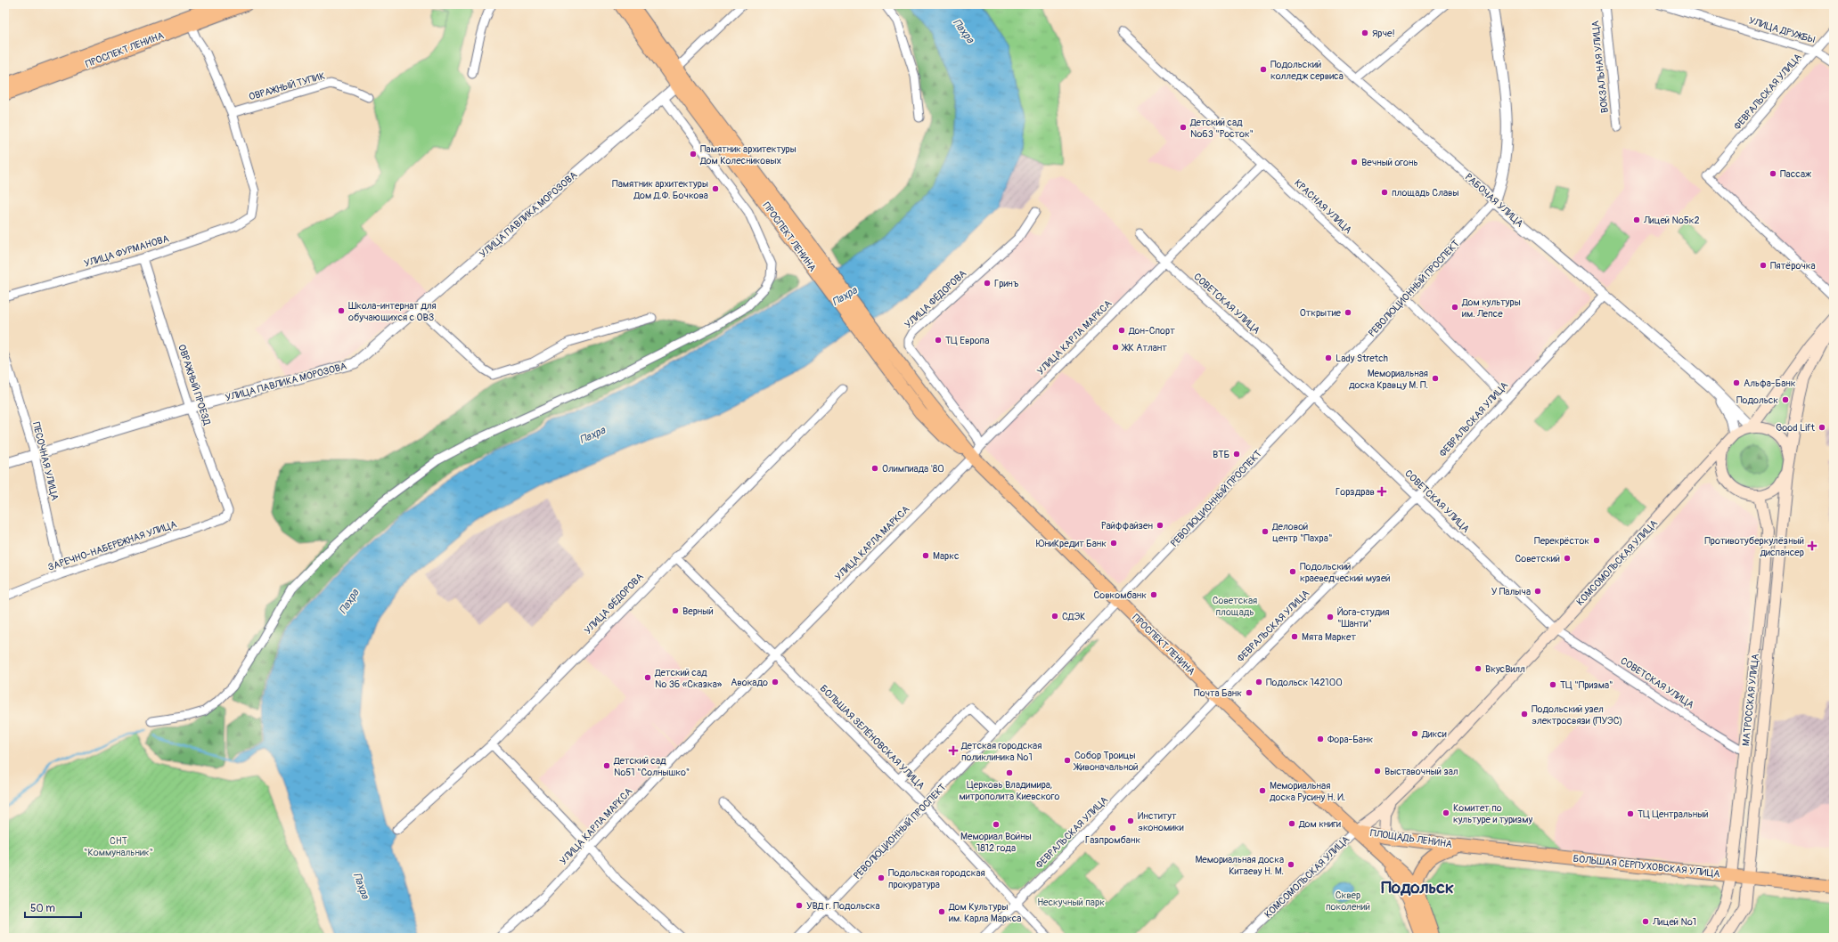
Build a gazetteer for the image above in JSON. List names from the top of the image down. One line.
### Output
{"streets":{"main road":["ПРОСПЕКТ ЛЕНИНА","КОМСОМОЛЬСКАЯ УЛИЦА","МАТРОССКАЯ УЛИЦА","ПЛОЩАДЬ ЛЕНИНА","БОЛЬШАЯ СЕРПУХОВСКАЯ УЛИЦА"],"street":["УЛИЦА ДРУЖБЫ","ВОКЗАЛЬНАЯ УЛИЦА","ОВРАЖНЫЙ ТУПИК","ФЕВРАЛЬСКАЯ УЛИЦА","РАБОЧАЯ УЛИЦА","КРАСНАЯ УЛИЦА","УЛИЦА ПАВЛИКА МОРОЗОВА","УЛИЦА ФУРМАНОВА","РЕВОЛЮЦИОННЫЙ ПРОСПЕКТ","УЛИЦА ФЁДОРОВА","СОВЕТСКАЯ УЛИЦА","УЛИЦА КАРЛА МАРКСА","ОВРАЖНЫЙ ПРОЕЗД","ПЕСОЧНАЯ УЛИЦА","ЗАРЕЧНО-НАБЕРЕЖНАЯ УЛИЦА","БОЛЬШАЯ ЗЕЛЁНОВСКАЯ УЛИЦА"]},"crossings":[["УЛИЦА ДРУЖБЫ","ФЕВРАЛЬСКАЯ УЛИЦА"],["ПРОСПЕКТ ЛЕНИНА","ФЕВРАЛЬСКАЯ УЛИЦА"],["ПРОСПЕКТ ЛЕНИНА","УЛИЦА ПАВЛИКА МОРОЗОВА"],["ПРОСПЕКТ ЛЕНИНА","РЕВОЛЮЦИОННЫЙ ПРОСПЕКТ"],["ПРОСПЕКТ ЛЕНИНА","УЛИЦА КАРЛА МАРКСА"],["ПРОСПЕКТ ЛЕНИНА","КОМСОМОЛЬСКАЯ УЛИЦА"],["ПРОСПЕКТ ЛЕНИНА","ПЛОЩАДЬ ЛЕНИНА"],["ОВРАЖНЫЙ ТУПИК","УЛИЦА ФУРМАНОВА"],["ФЕВРАЛЬСКАЯ УЛИЦА","РАБОЧАЯ УЛИЦА"],["ФЕВРАЛЬСКАЯ УЛИЦА","КРАСНАЯ УЛИЦА"],["ФЕВРАЛЬСКАЯ УЛИЦА","СОВЕТСКАЯ УЛИЦА"],["ФЕВРАЛЬСКАЯ УЛИЦА","БОЛЬШАЯ ЗЕЛЁНОВСКАЯ УЛИЦА"],["РАБОЧАЯ УЛИЦА","РЕВОЛЮЦИОННЫЙ ПРОСПЕКТ"],["РАБОЧАЯ УЛИЦА","КОМСОМОЛЬСКАЯ УЛИЦА"],["РАБОЧАЯ УЛИЦА","МАТРОССКАЯ УЛИЦА"],["КРАСНАЯ УЛИЦА","РЕВОЛЮЦИОННЫЙ ПРОСПЕКТ"],["КРАСНАЯ УЛИЦА","УЛИЦА КАРЛА МАРКСА"],["УЛИЦА ПАВЛИКА МОРОЗОВА","ОВРАЖНЫЙ ПРОЕЗД"],["УЛИЦА ПАВЛИКА МОРОЗОВА","ПЕСОЧНАЯ УЛИЦА"],["УЛИЦА ФУРМАНОВА","ОВРАЖНЫЙ ПРОЕЗД"],["РЕВОЛЮЦИОННЫЙ ПРОСПЕКТ","СОВЕТСКАЯ УЛИЦА"],["РЕВОЛЮЦИОННЫЙ ПРОСПЕКТ","БОЛЬШАЯ ЗЕЛЁНОВСКАЯ УЛИЦА"],["УЛИЦА ФЁДОРОВА","УЛИЦА КАРЛА МАРКСА"],["УЛИЦА ФЁДОРОВА","БОЛЬШАЯ ЗЕЛЁНОВСКАЯ УЛИЦА"],["СОВЕТСКАЯ УЛИЦА","УЛИЦА КАРЛА МАРКСА"],["СОВЕТСКАЯ УЛИЦА","КОМСОМОЛЬСКАЯ УЛИЦА"],["СОВЕТСКАЯ УЛИЦА","МАТРОССКАЯ УЛИЦА"],["УЛИЦА КАРЛА МАРКСА","БОЛЬШАЯ ЗЕЛЁНОВСКАЯ УЛИЦА"],["ОВРАЖНЫЙ ПРОЕЗД","ЗАРЕЧНО-НАБЕРЕЖНАЯ УЛИЦА"],["ПЕСОЧНАЯ УЛИЦА","ЗАРЕЧНО-НАБЕРЕЖНАЯ УЛИЦА"],["КОМСОМОЛЬСКАЯ УЛИЦА","МАТРОССКАЯ УЛИЦА"],["КОМСОМОЛЬСКАЯ УЛИЦА","ПЛОЩАДЬ ЛЕНИНА"],["МАТРОССКАЯ УЛИЦА","БОЛЬШАЯ СЕРПУХОВСКАЯ УЛИЦА"],["ПЛОЩАДЬ ЛЕНИНА","БОЛЬШАЯ СЕРПУХОВСКАЯ УЛИЦА"]],"districts":["Подольск"],"water":["Пахра"],"parks":["Советская площадь","СНТ \"Коммунальник\"","Сквер поколений","Нескучный парк"],"places":{"other":["Ярче!","Подольский колледж сервиса","Детский сад №63 \"Росток\"","Памятник архитектуры Дом Колесниковых","Вечный огонь","Пассаж","Памятник архитектуры Дом Д.Ф. Бочкова","площадь Славы","Лицей №5к2","Пятёрочка","Гринъ","Дом культуры им. Лепсе","Школа-интернат для обучающихся с ОВЗ","Открытие","Дон-Спорт","ТЦ Европа","ЖК Атлант","Lady Stretch","Мемориальная доска Кравцу М. П.","Альфа-Банк","Подольск","Good Lift","ВТБ","Олимпиада '80","Райффайзен","Деловой центр \"Пахра\"","Перекрёсток","ЮниКредит Банк","Маркс","Советский","Подольский краеведческий музей","У Палыча","Совкомбанк","Верный","СДЭК","Йога-студия \"Шанти\"","Мята Маркет","ВкусВилл","Детский сад № 36 «Сказка»","Авокадо","Подольск 142100","ТЦ \"Призма\"","Почта Банк","Подольский узел электросвязи (ПУЭС)","Дикси","Фора-Банк","Собор Троицы Живоначальной","Детский сад №51 \"Солнышко\"","Выставочный зал","Церковь Владимира, митрополита Киевского","Мемориальная доска Русину Н. И.","Комитет по культуре и туризму","ТЦ Центральный","Институт экономики","Дом книги","Мемориал Войны 1812 года","Газпромбанк","Мемориальная доска Китаеву Н. М.","Подольская городская прокуратура","УВД г. Подольска","Дом Культуры им. Карла Маркса","Лицeй №1"],"health":["Горздрав","Противотуберкулёзный диспансер","Детская городская поликлиника №1"]},"scale_bar":"50 m"}
